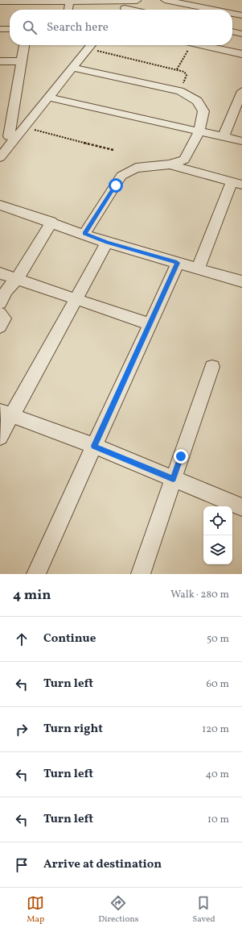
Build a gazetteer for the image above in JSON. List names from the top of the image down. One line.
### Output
{"page":{"search":"Search here","heading":["4 min","Walk · 280 m"],"list":[["Continue","50 m"],["Turn left","60 m"],["Turn right","120 m"],["Turn left","40 m"],["Turn left","10 m"],"Arrive at destination"],"nav":["Map","Directions","Saved"]}}
